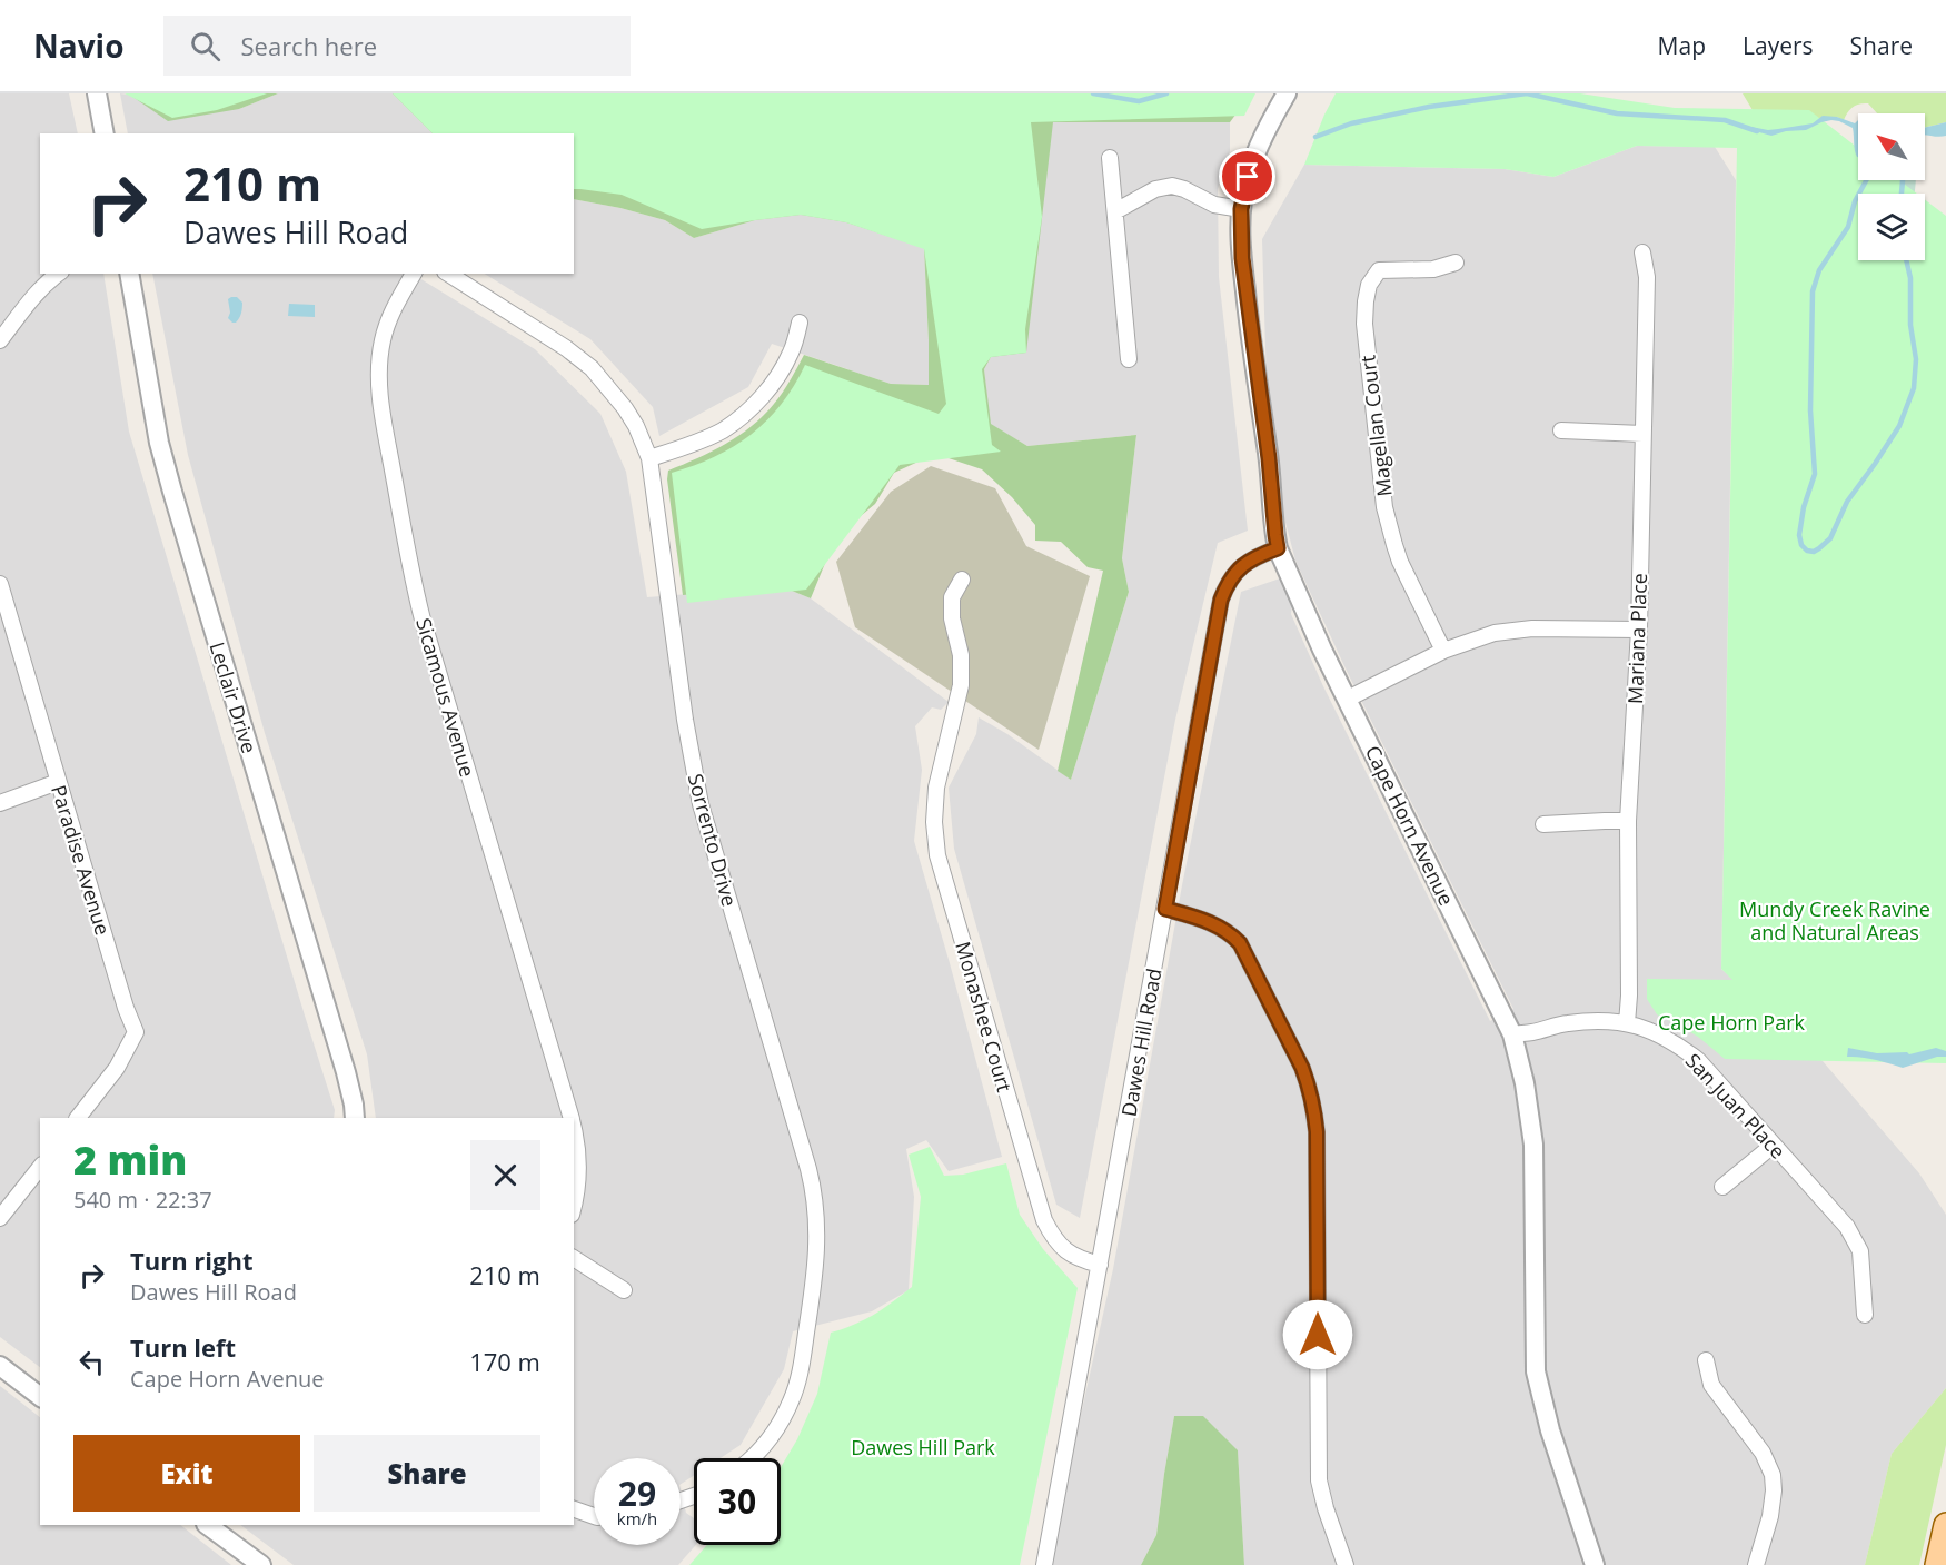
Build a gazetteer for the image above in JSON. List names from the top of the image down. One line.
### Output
{"streets":{"street":["Magellan Court","Mariana Place","Leclair Drive","Sicamous Avenue","Cape Horn Avenue","Sorrento Drive","Paradise Avenue","Monashee Court","Dawes Hill Road","San Juan Place"]},"crossings":[["Mariana Place","San Juan Place"],["Cape Horn Avenue","Dawes Hill Road"],["Cape Horn Avenue","San Juan Place"],["Monashee Court","Dawes Hill Road"]],"parks":["Mundy Creek Ravine and Natural Areas","Cape Horn Park","Dawes Hill Park"],"north":"top left","page":{"header":"Navio","search":"Search here","nav":["Map","Layers","Share"],"turn":["210 m","Dawes Hill Road"],"heading":["2 min","540 m · 22:37"],"list":[{"name":"Turn right","note":"Dawes Hill Road","value":"210 m"},{"name":"Turn left","note":"Cape Horn Avenue","value":"170 m"}],"buttons":["Exit","Share"],"speed":"29 km/h","limit":"30"}}
